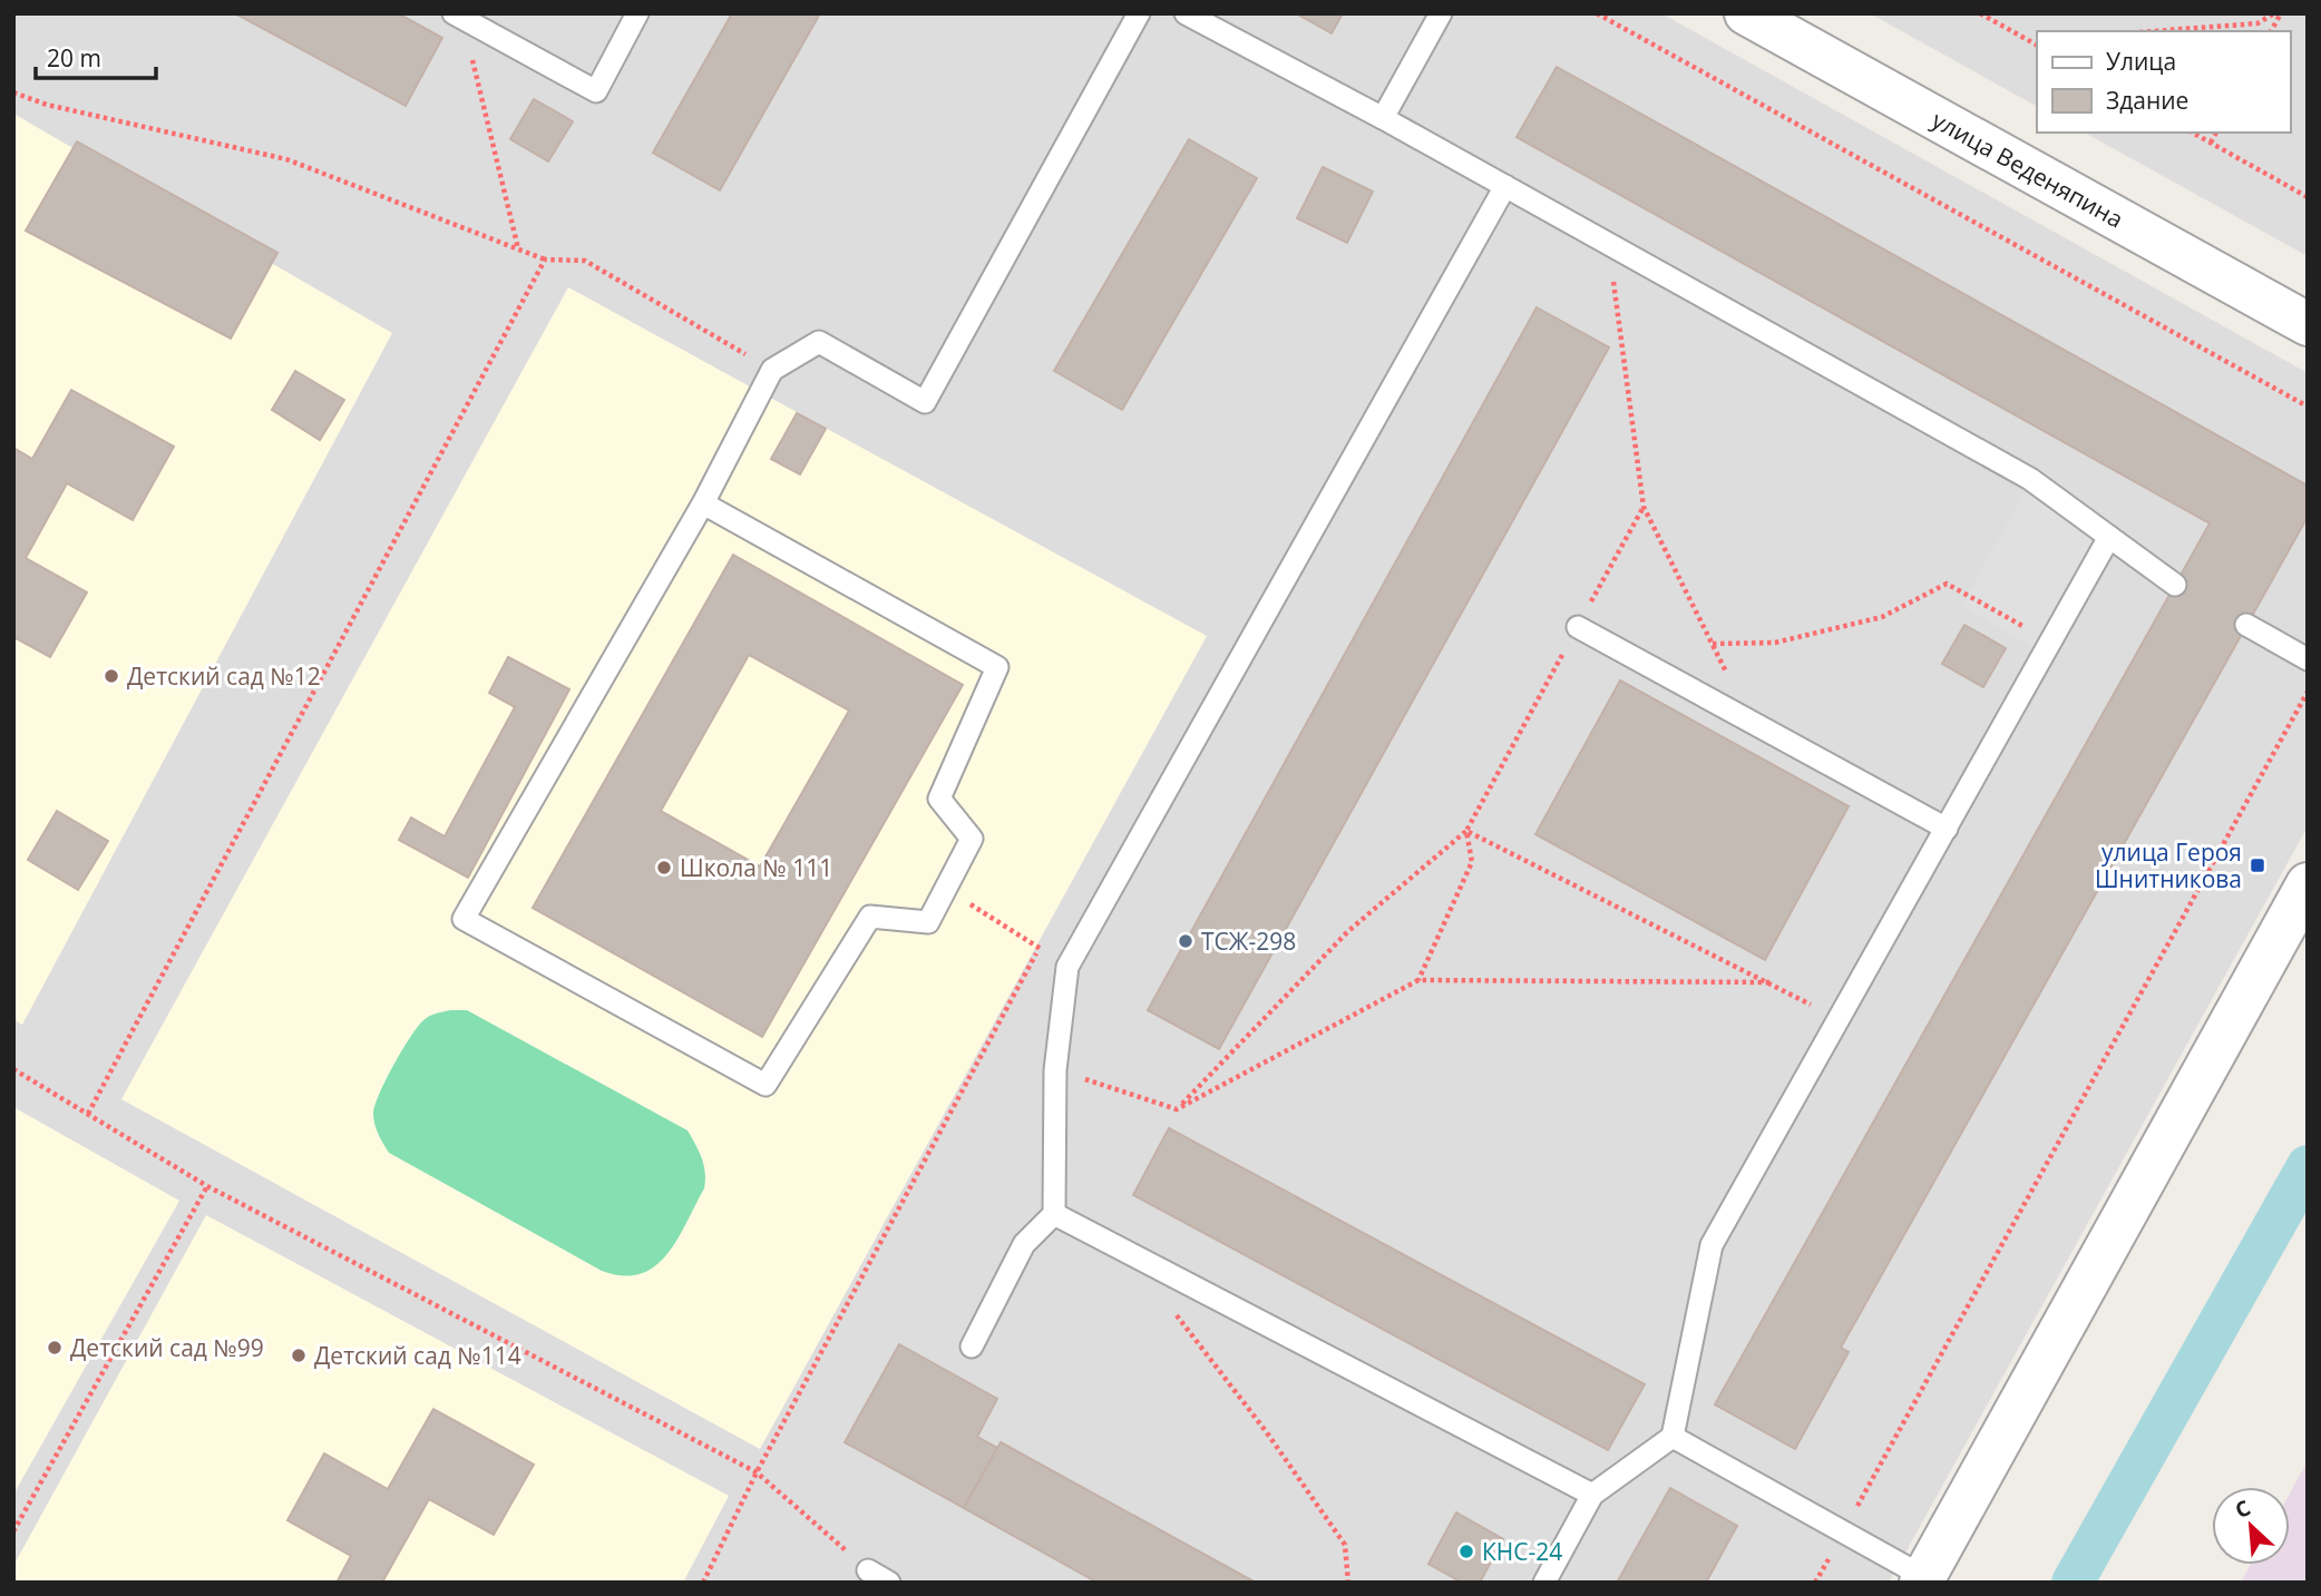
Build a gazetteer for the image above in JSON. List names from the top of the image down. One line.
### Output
{"streets":{"street":["улица Веденяпина"]},"places":{"other":["Детский сад №12","Школа № 111","ТСЖ-298","Детский сад №99","Детский сад №114","КНС-24"],"transit":["улица Героя Шнитникова"]},"legend":["Улица","Здание"],"scale_bar":"20 m","north":"top left"}
